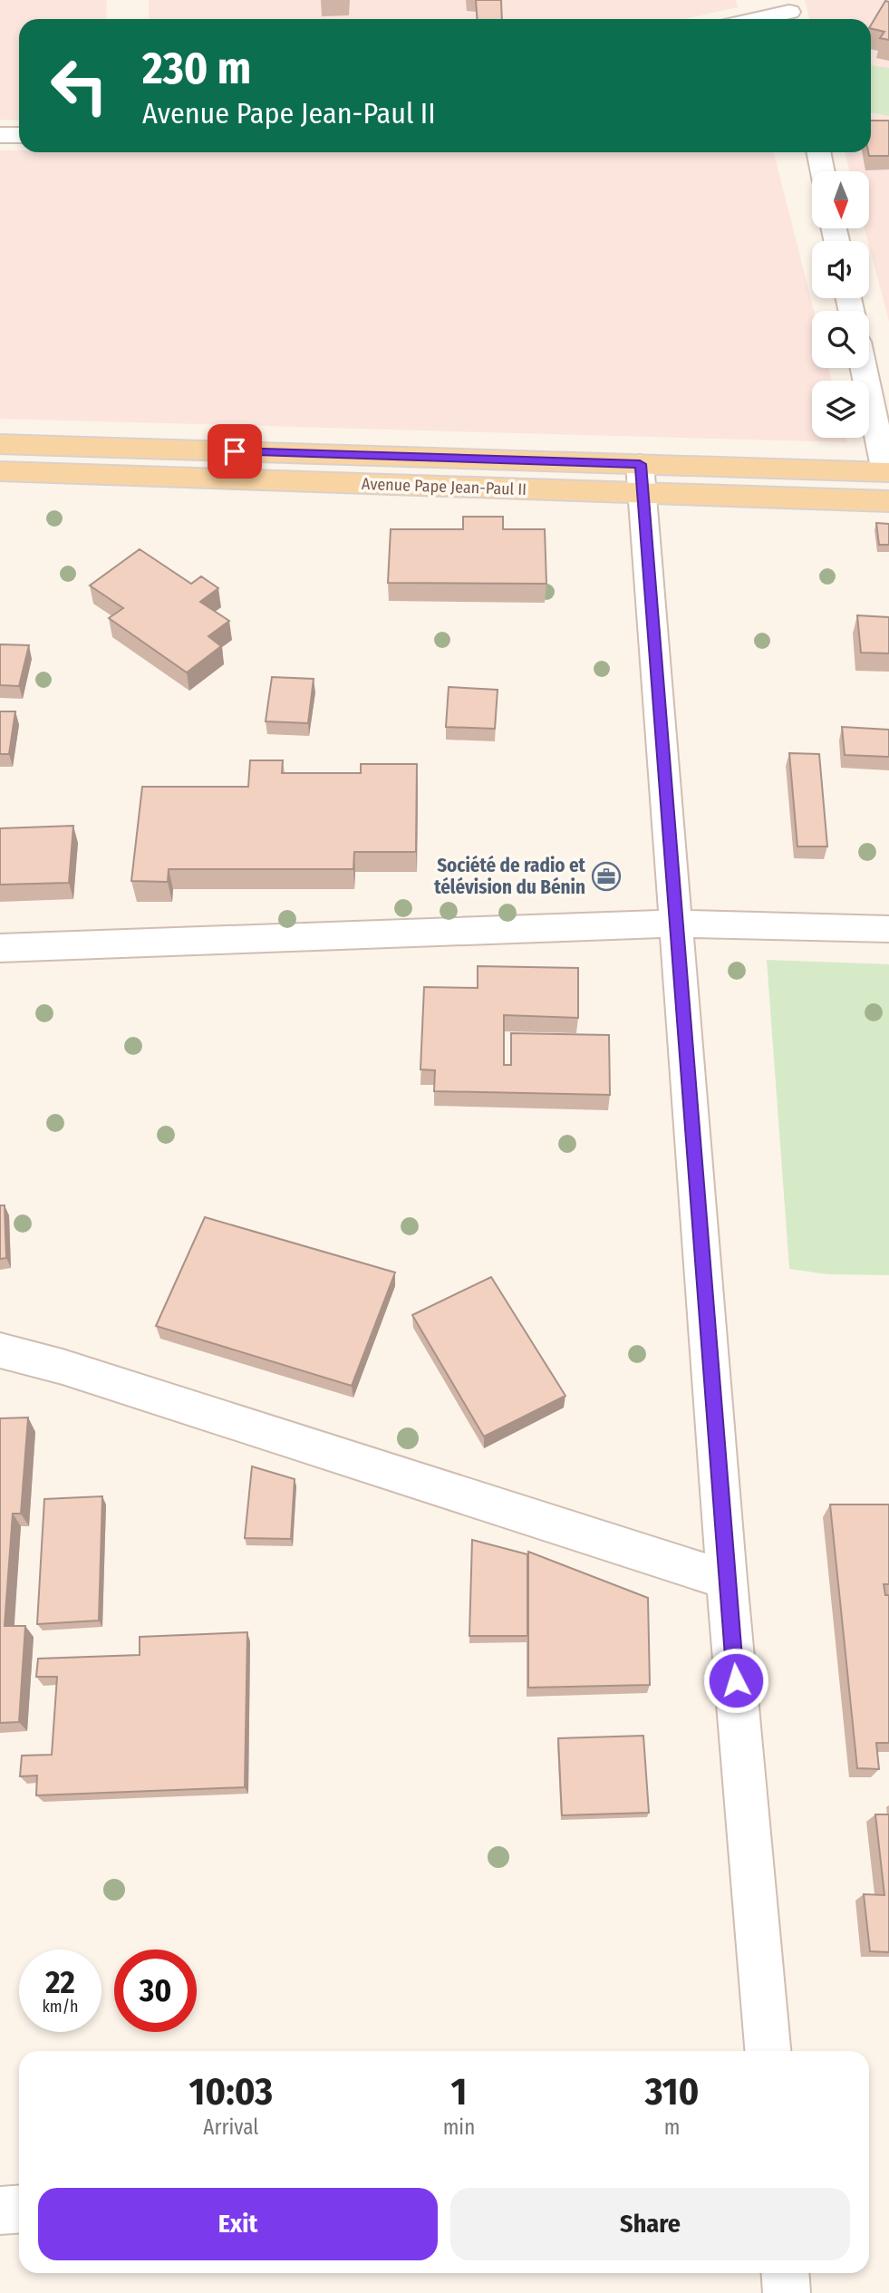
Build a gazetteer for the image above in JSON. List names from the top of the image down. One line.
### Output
{"streets":{"main road":["Avenue Pape Jean-Paul II"]},"places":{"office":["Société de radio et télévision du Bénin"]},"north":"bottom","page":{"turn":["230 m","Avenue Pape Jean-Paul II"],"speed":"22 km/h","limit":"30","eta":["10:03","Arrival","1","min","310","m"],"buttons":["Exit","Share"]}}
